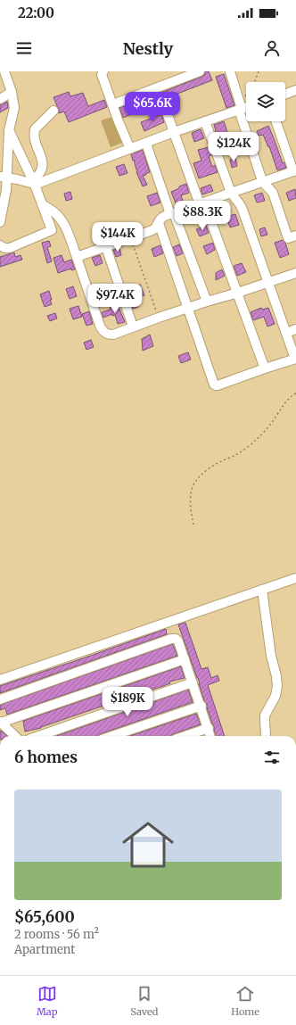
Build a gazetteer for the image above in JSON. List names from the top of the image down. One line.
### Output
{"page":{"status":"22:00","header":"Nestly","price":["$65.6K","$124K","$88.3K","$144K","$97.4K","$189K"],"heading":"6 homes","list":[{"name":"$65,600","note":"2 rooms · 56 m² · Apartment"}],"tabs":["Map","Saved","Home"]}}
